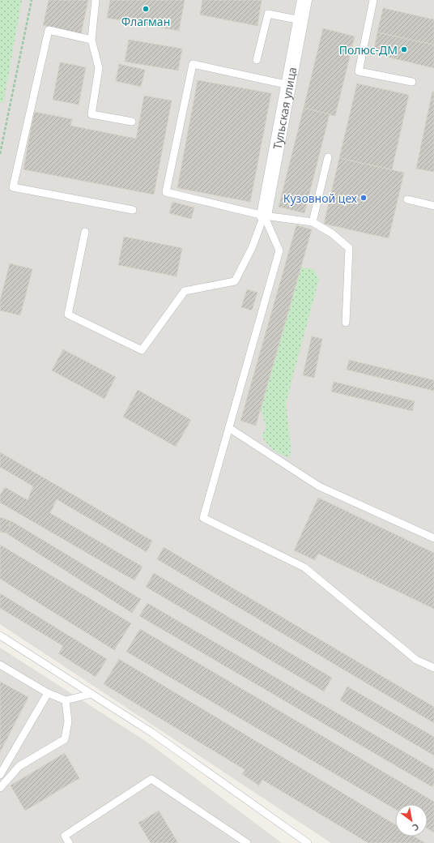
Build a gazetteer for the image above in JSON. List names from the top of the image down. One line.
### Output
{"streets":{"street":["Тульская улица"]},"places":["Флагман","Полюс-ДМ","Кузовной цех"],"north":"bottom right"}
